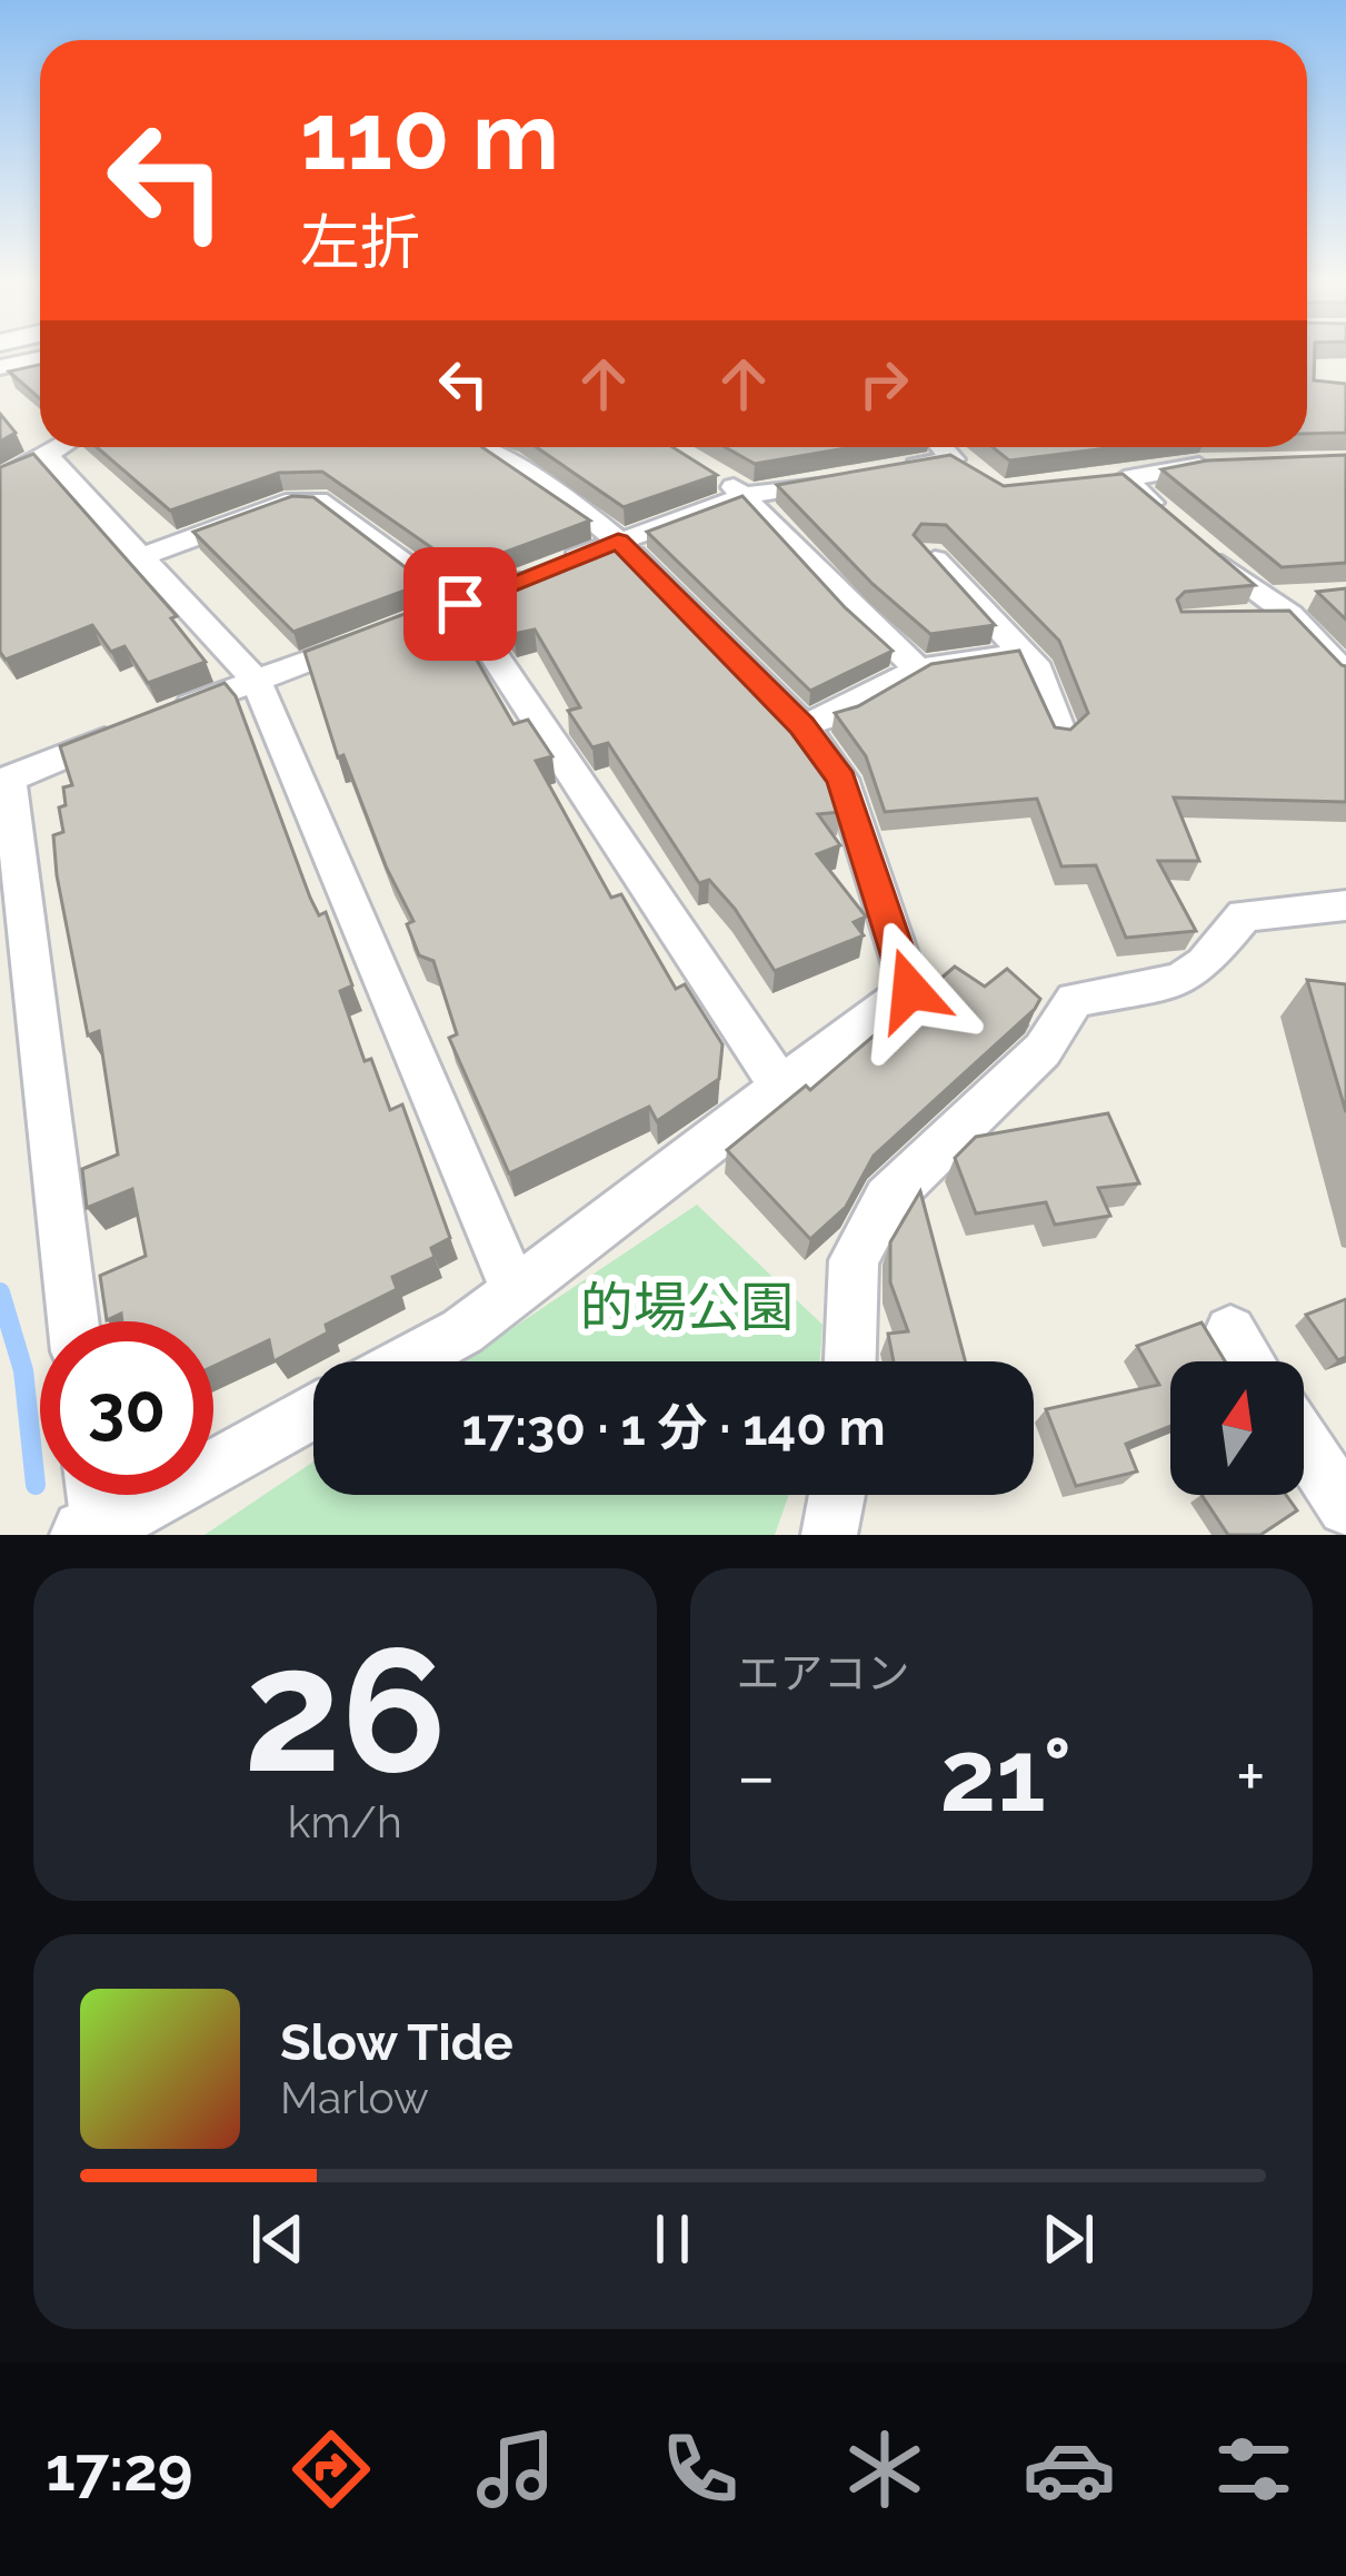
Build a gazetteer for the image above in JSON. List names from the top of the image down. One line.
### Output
{"parks":["的場公園"],"north":"top","page":{"turn":["110 m","左折"],"limit":"30","trip":"17:30 · 1 分 · 140 m","tile":[["26","km/h"],"エアコン"],"heat":["−","21°","+"],"song":["Slow Tide","Marlow"],"tabs":"17:29"}}
